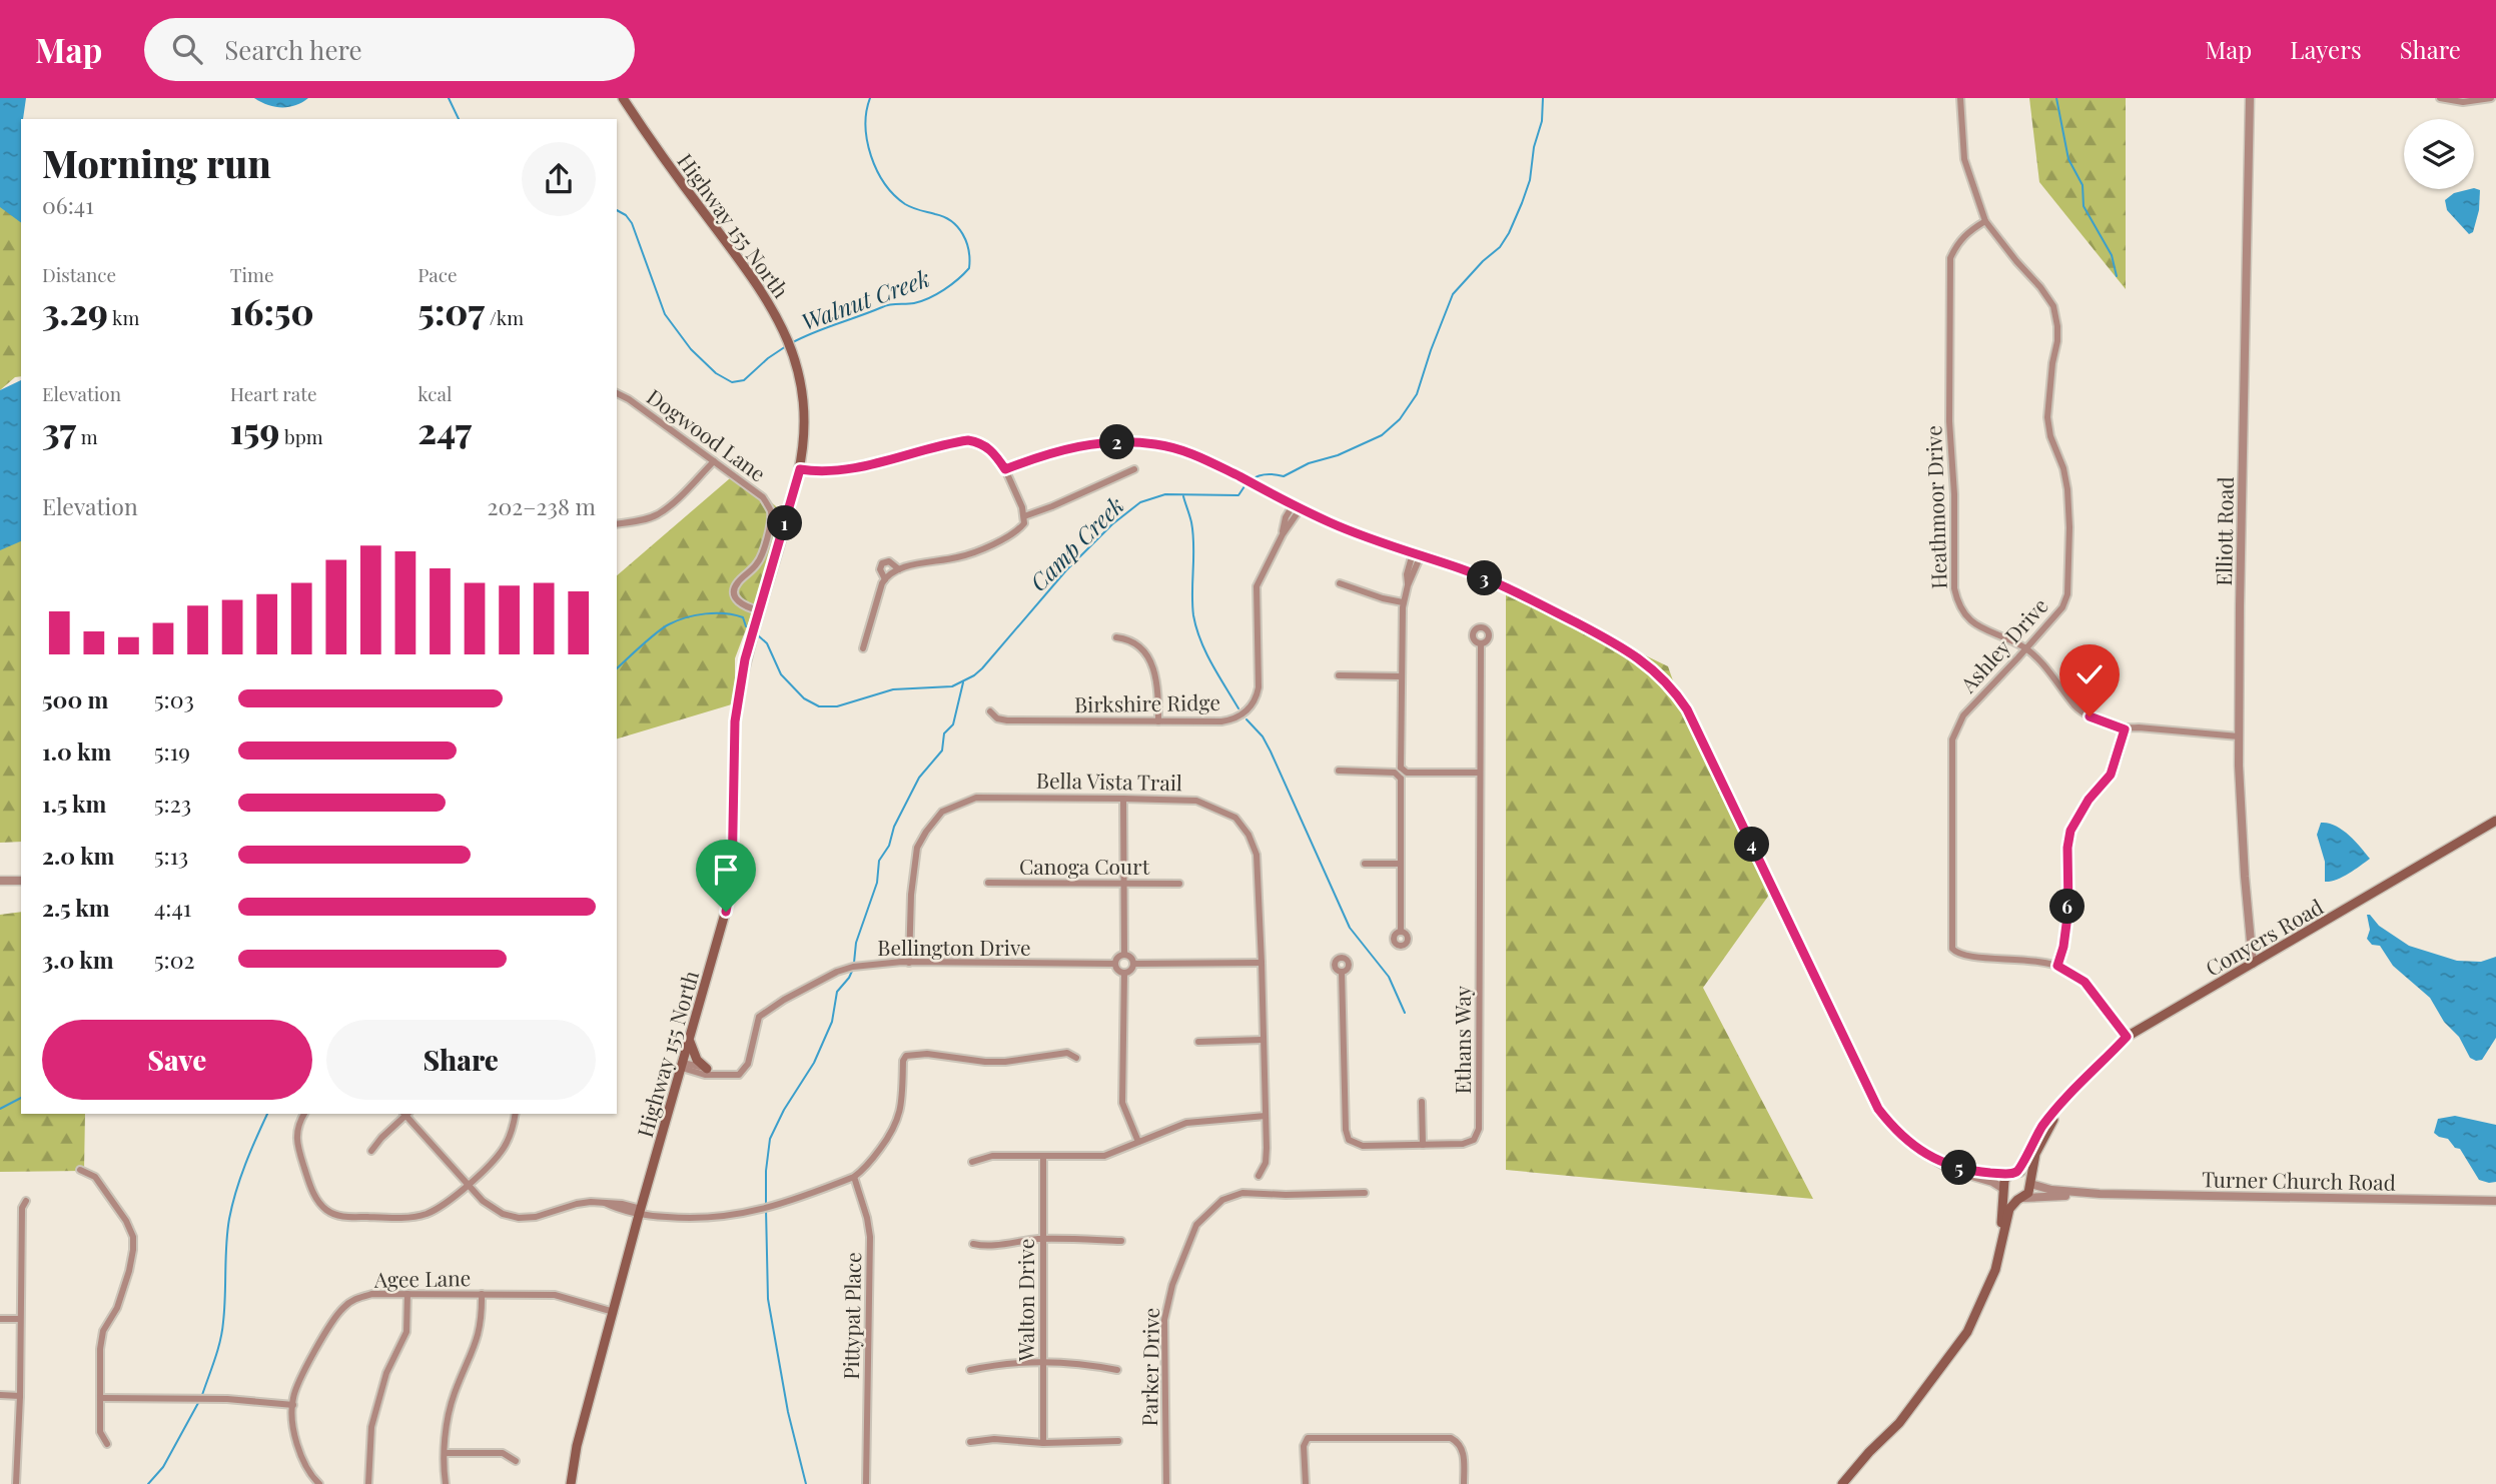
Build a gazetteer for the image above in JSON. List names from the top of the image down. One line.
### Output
{"streets":{"main road":["Highway 155 North","Conyers Road"],"street":["Dogwood Lane","Heathmoor Drive","Elliott Road","Ashley Drive","Birkshire Ridge","Bella Vista Trail","Canoga Court","Bellington Drive","Ethans Way","Turner Church Road","Agee Lane","Walton Drive","Pittypat Place","Parker Drive"]},"crossings":[["Highway 155 North","Dogwood Lane"],["Highway 155 North","Agee Lane"],["Heathmoor Drive","Elliott Road"],["Heathmoor Drive","Ashley Drive"],["Elliott Road","Conyers Road"],["Ashley Drive","Conyers Road"],["Bella Vista Trail","Bellington Drive"],["Conyers Road","Turner Church Road"]],"water":["Walnut Creek","Camp Creek"],"page":{"header":"Map","search":"Search here","nav":["Map","Layers","Share"],"heading":["Morning run","06:41"],"stats":[["Distance","3.29 km"],["Time","16:50"],["Pace","5:07 /km"],["Elevation","37 m"],["Heart rate","159 bpm"],["kcal","247"]],"pins":["2","1","3","4","6","5"],"chart":["Elevation","202–238 m"],"list":[{"name":"500 m","note":"5:03"},{"name":"1.0 km","note":"5:19"},{"name":"1.5 km","note":"5:23"},{"name":"2.0 km","note":"5:13"},{"name":"2.5 km","note":"4:41"},{"name":"3.0 km","note":"5:02"}],"buttons":["Save","Share"]}}
